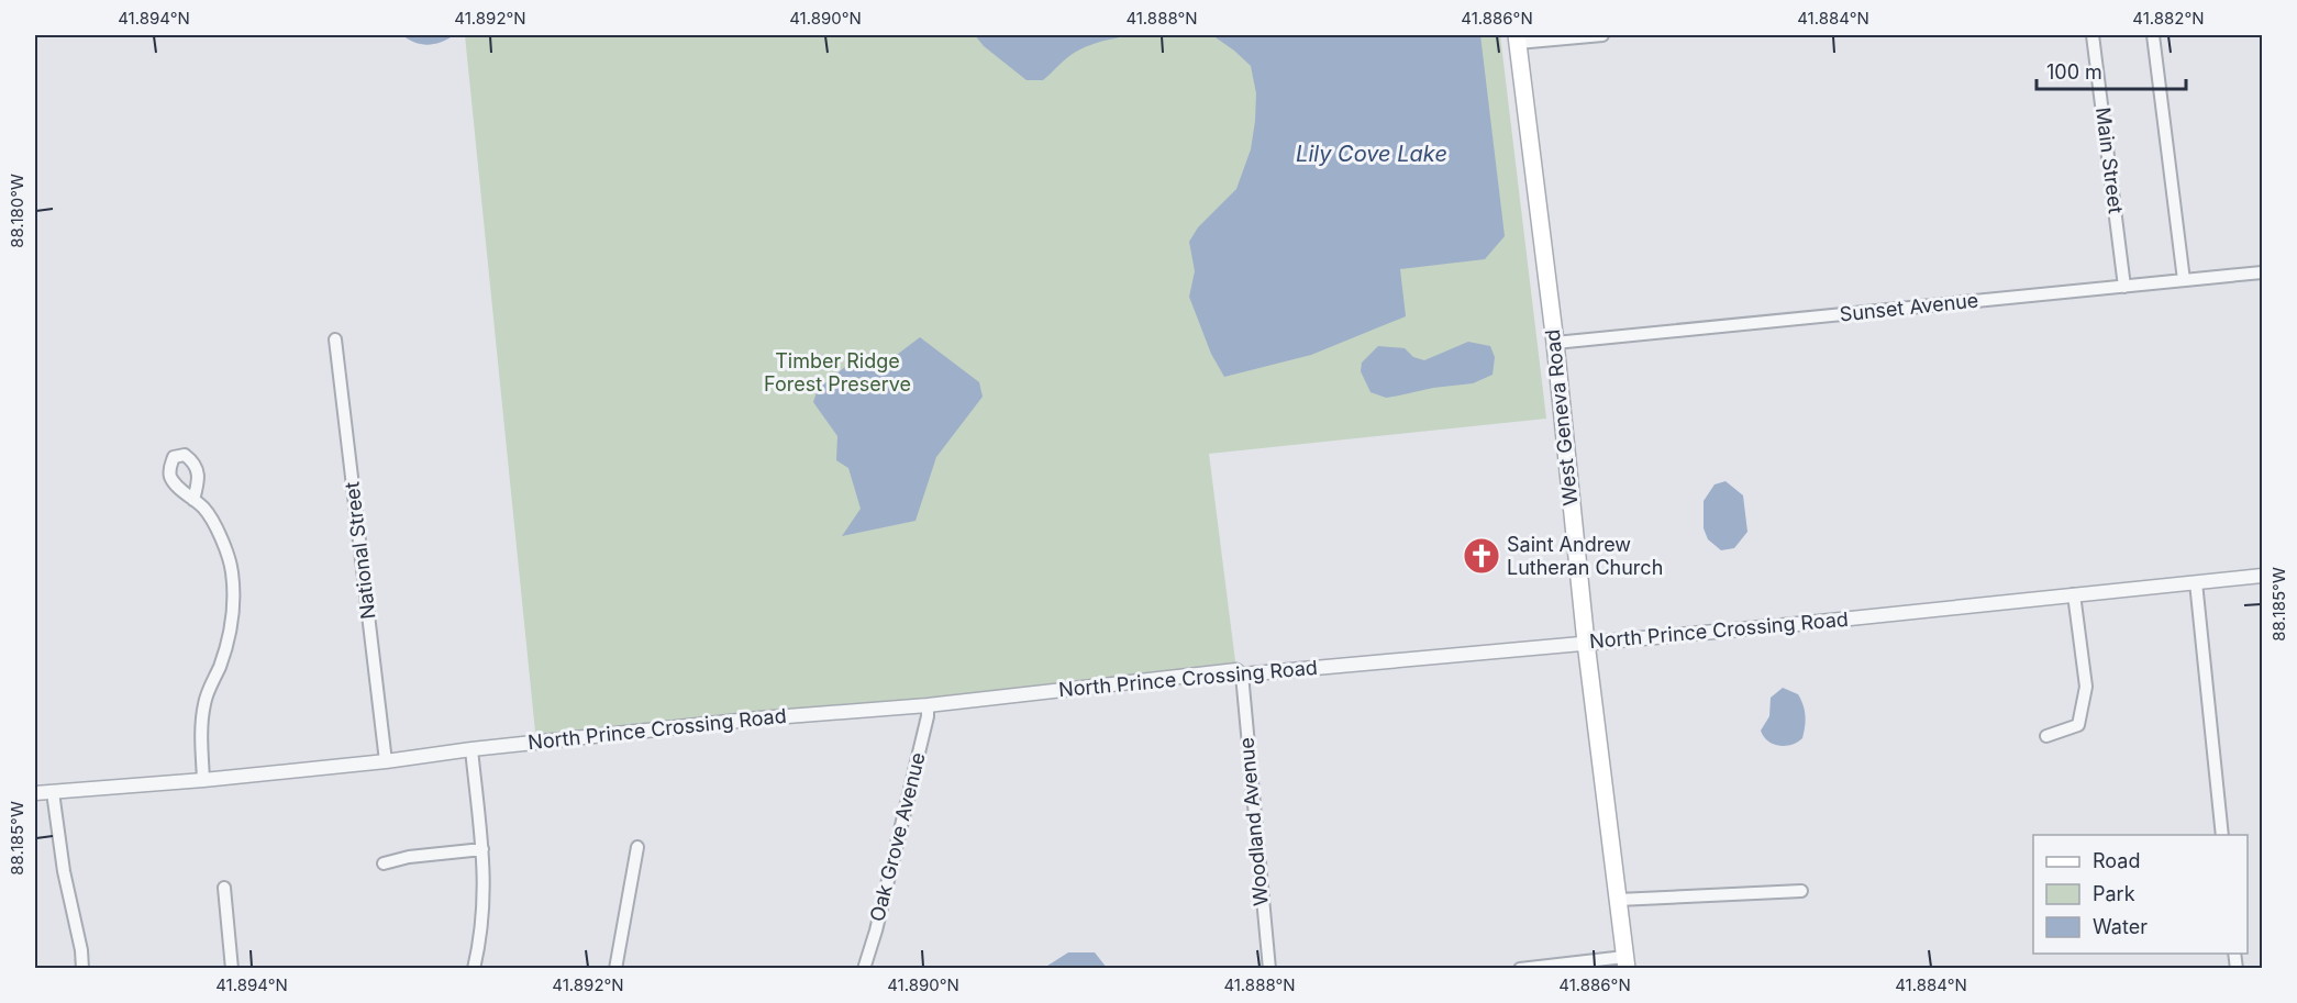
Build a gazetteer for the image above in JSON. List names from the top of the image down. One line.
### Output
{"streets":{"main road":["West Geneva Road"],"street":["Main Street","Sunset Avenue","National Street","North Prince Crossing Road","Woodland Avenue","Oak Grove Avenue"]},"crossings":[["Main Street","Sunset Avenue"],["Sunset Avenue","West Geneva Road"],["West Geneva Road","North Prince Crossing Road"],["National Street","North Prince Crossing Road"],["North Prince Crossing Road","Woodland Avenue"],["North Prince Crossing Road","Oak Grove Avenue"]],"water":["Lily Cove Lake"],"parks":["Timber Ridge Forest Preserve"],"places":{"church":["Saint Andrew Lutheran Church"]},"legend":["Road","Park","Water"],"scale_bar":"100 m","coordinates":["41.894°N","41.892°N","41.890°N","41.888°N","41.886°N","41.884°N","41.882°N","88.180°W","88.185°W"]}
